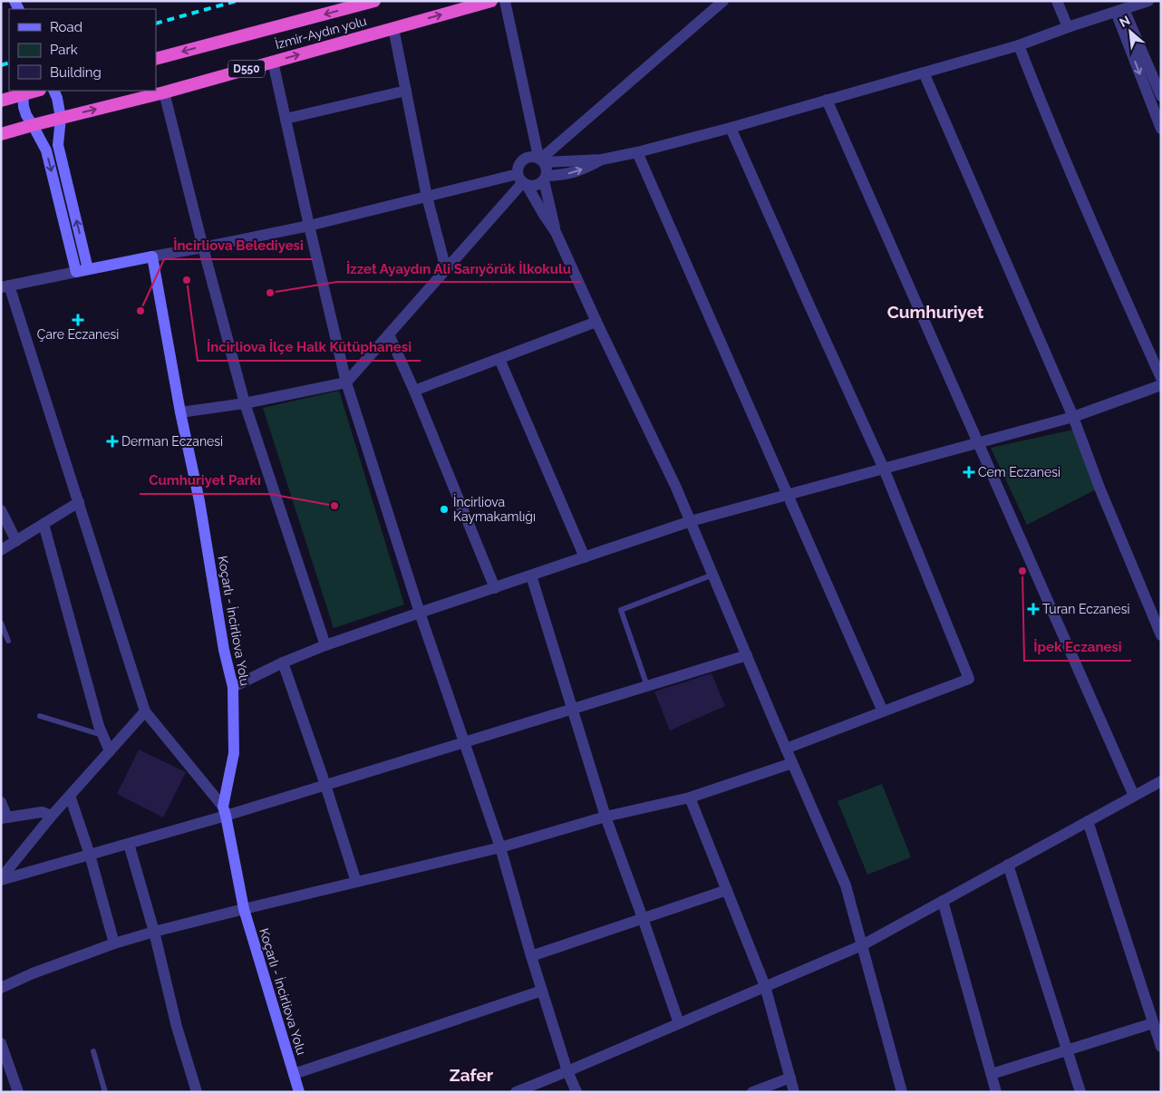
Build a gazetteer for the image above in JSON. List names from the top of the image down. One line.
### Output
{"streets":{"highway":["İzmir-Aydın yolu","D550"],"main road":["Koçarlı - İncirliova Yolu"]},"districts":["Cumhuriyet","Zafer"],"places":{"other":["İncirliova İlçe Halk Kütüphanesi","İzzet Ayaydın Ali Sarıyörük İlkokulu","İncirliova Belediyesi","Cumhuriyet Parkı","İncirliova Kaymakamlığı","İpek Eczanesi"],"health":["Çare Eczanesi","Derman Eczanesi","Cem Eczanesi","Turan Eczanesi"]},"legend":["Road","Park","Building"],"north":"top left"}
